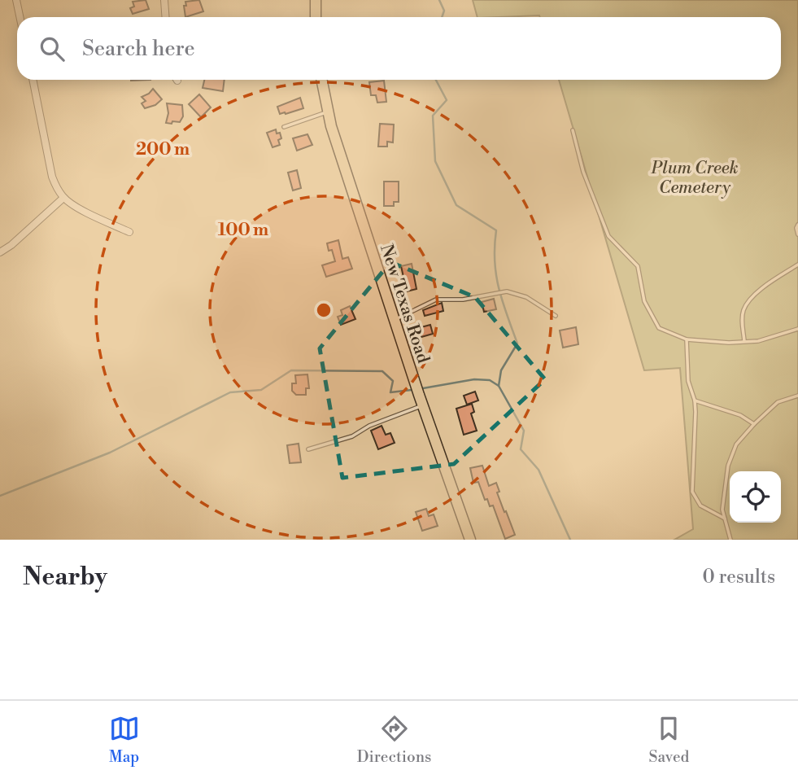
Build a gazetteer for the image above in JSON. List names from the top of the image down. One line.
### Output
{"streets":{"main road":["New Texas Road"]},"parks":["Plum Creek Cemetery"],"page":{"search":"Search here","heading":["Nearby","0 results"],"nav":["Map","Directions","Saved"]},"rings":["200 m","100 m"]}
